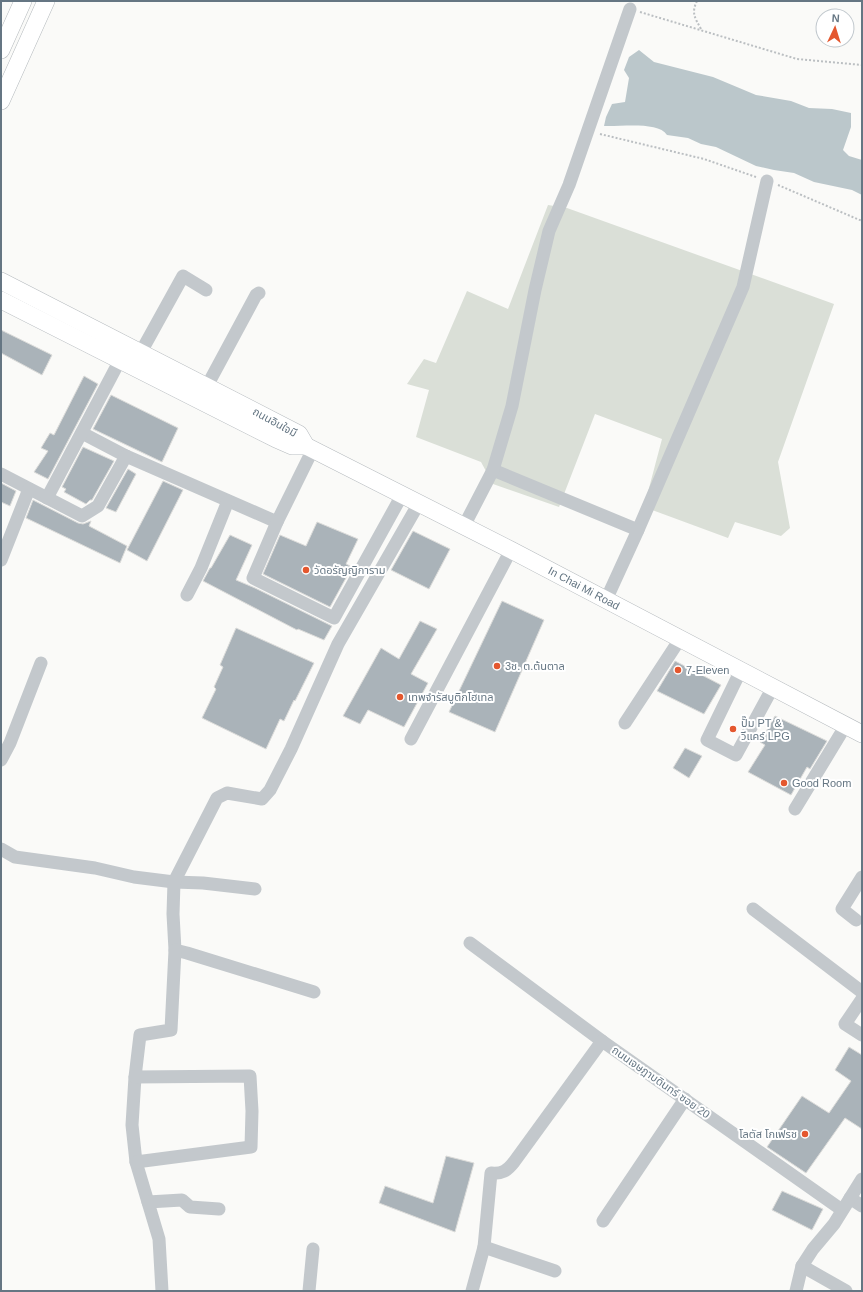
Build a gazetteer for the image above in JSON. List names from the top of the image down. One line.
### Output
{"streets":{"main road":["ถนนอินใจมี","In Chai Mi Road"],"street":["ถนนเจษฎาบดินทร์ ซอย 20"]},"crossings":[["ถนนอินใจมี","In Chai Mi Road"]],"places":["วัดอรัญญิการาม","3ช. ต.ต้นตาล","7-Eleven","เทพจำรัสบูติกโฮเทล","ปั๊ม PT & วีแคร์ LPG","Good Room","โลตัส โกเฟรช"],"north":"top"}
